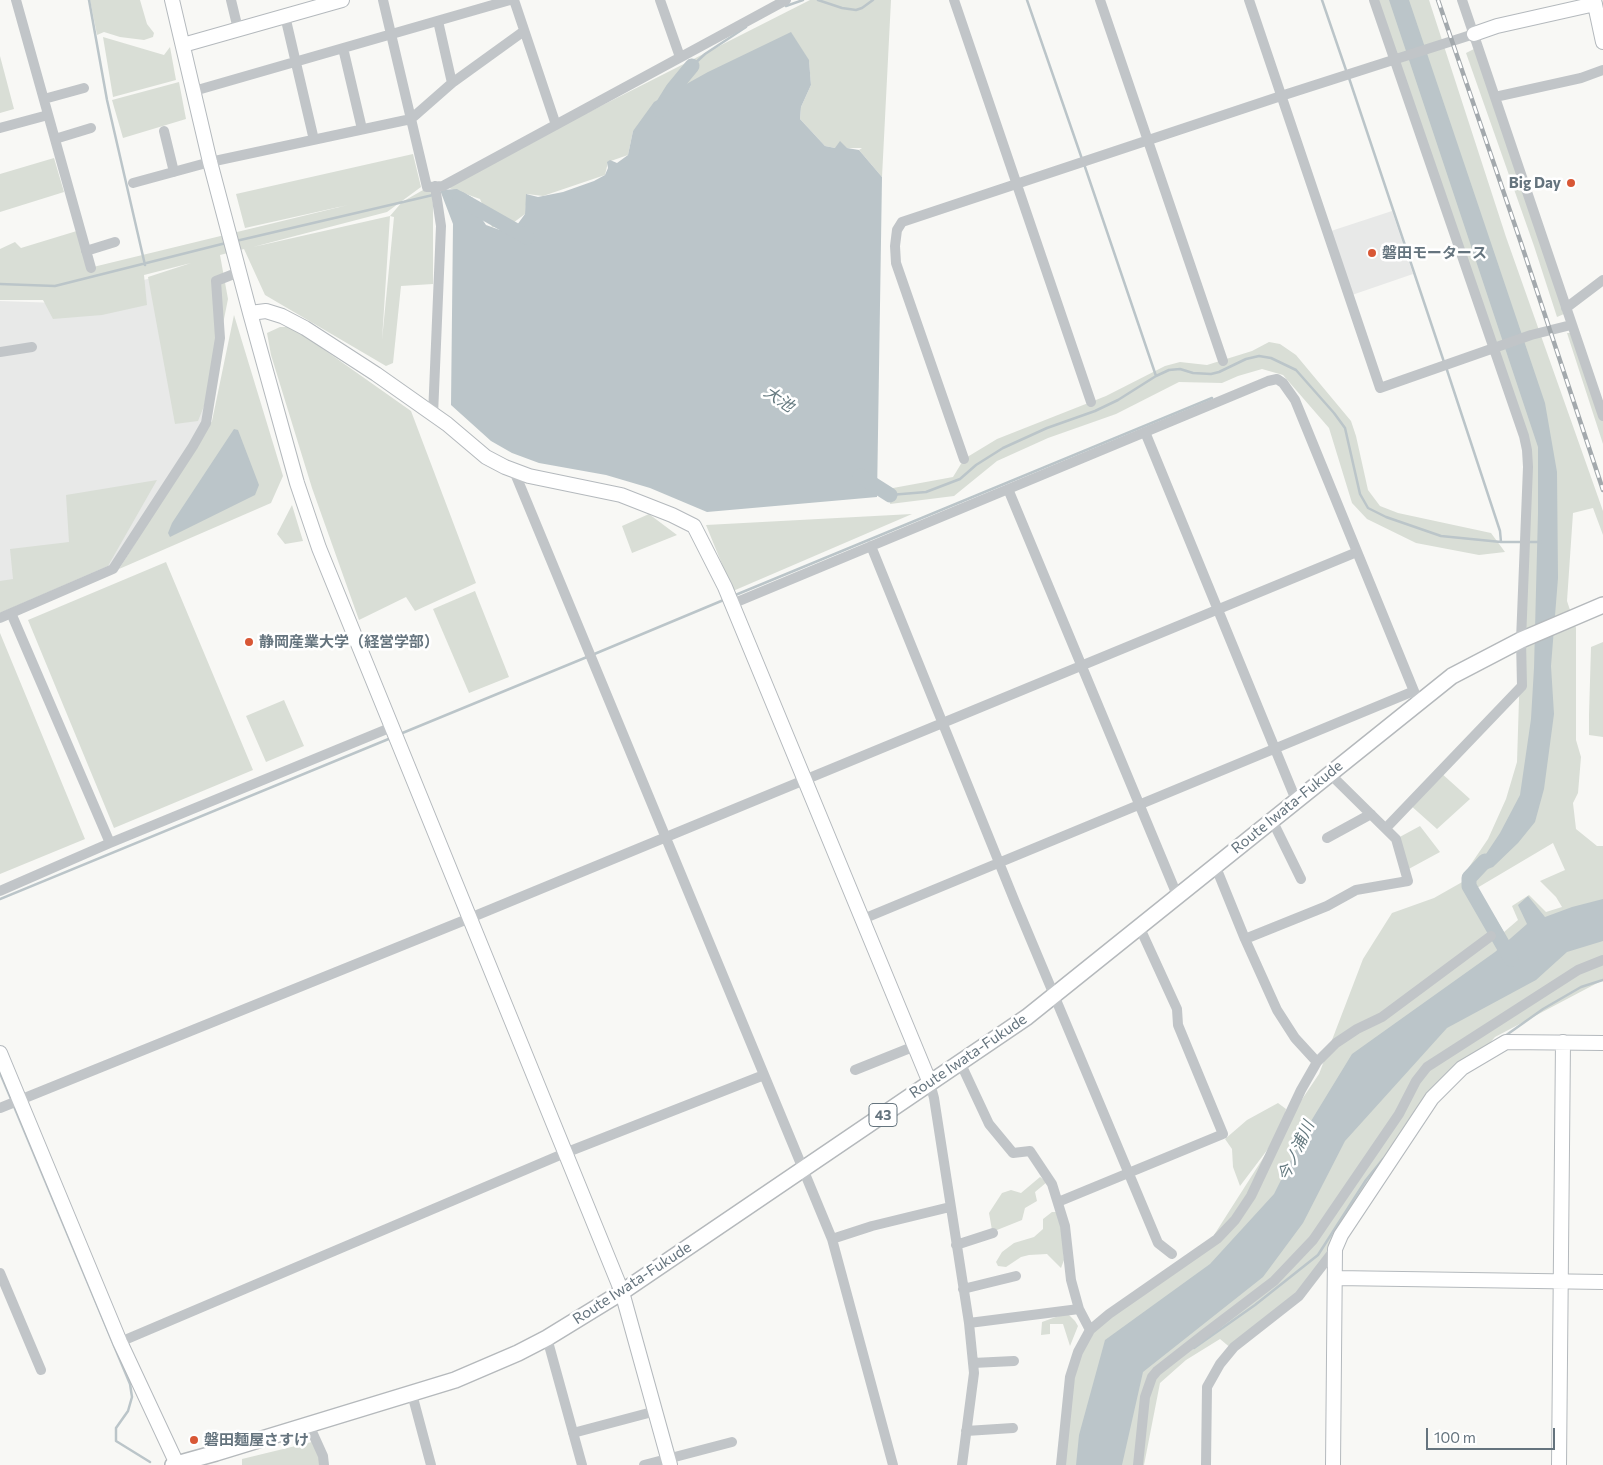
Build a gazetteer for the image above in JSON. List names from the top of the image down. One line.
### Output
{"streets":{"main road":["Route Iwata-Fukude","43"]},"water":["大池","今ノ浦川"],"places":["Big Day","磐田モータース","静岡産業大学（経営学部）","磐田麺屋さすけ"],"scale_bar":"100 m"}
